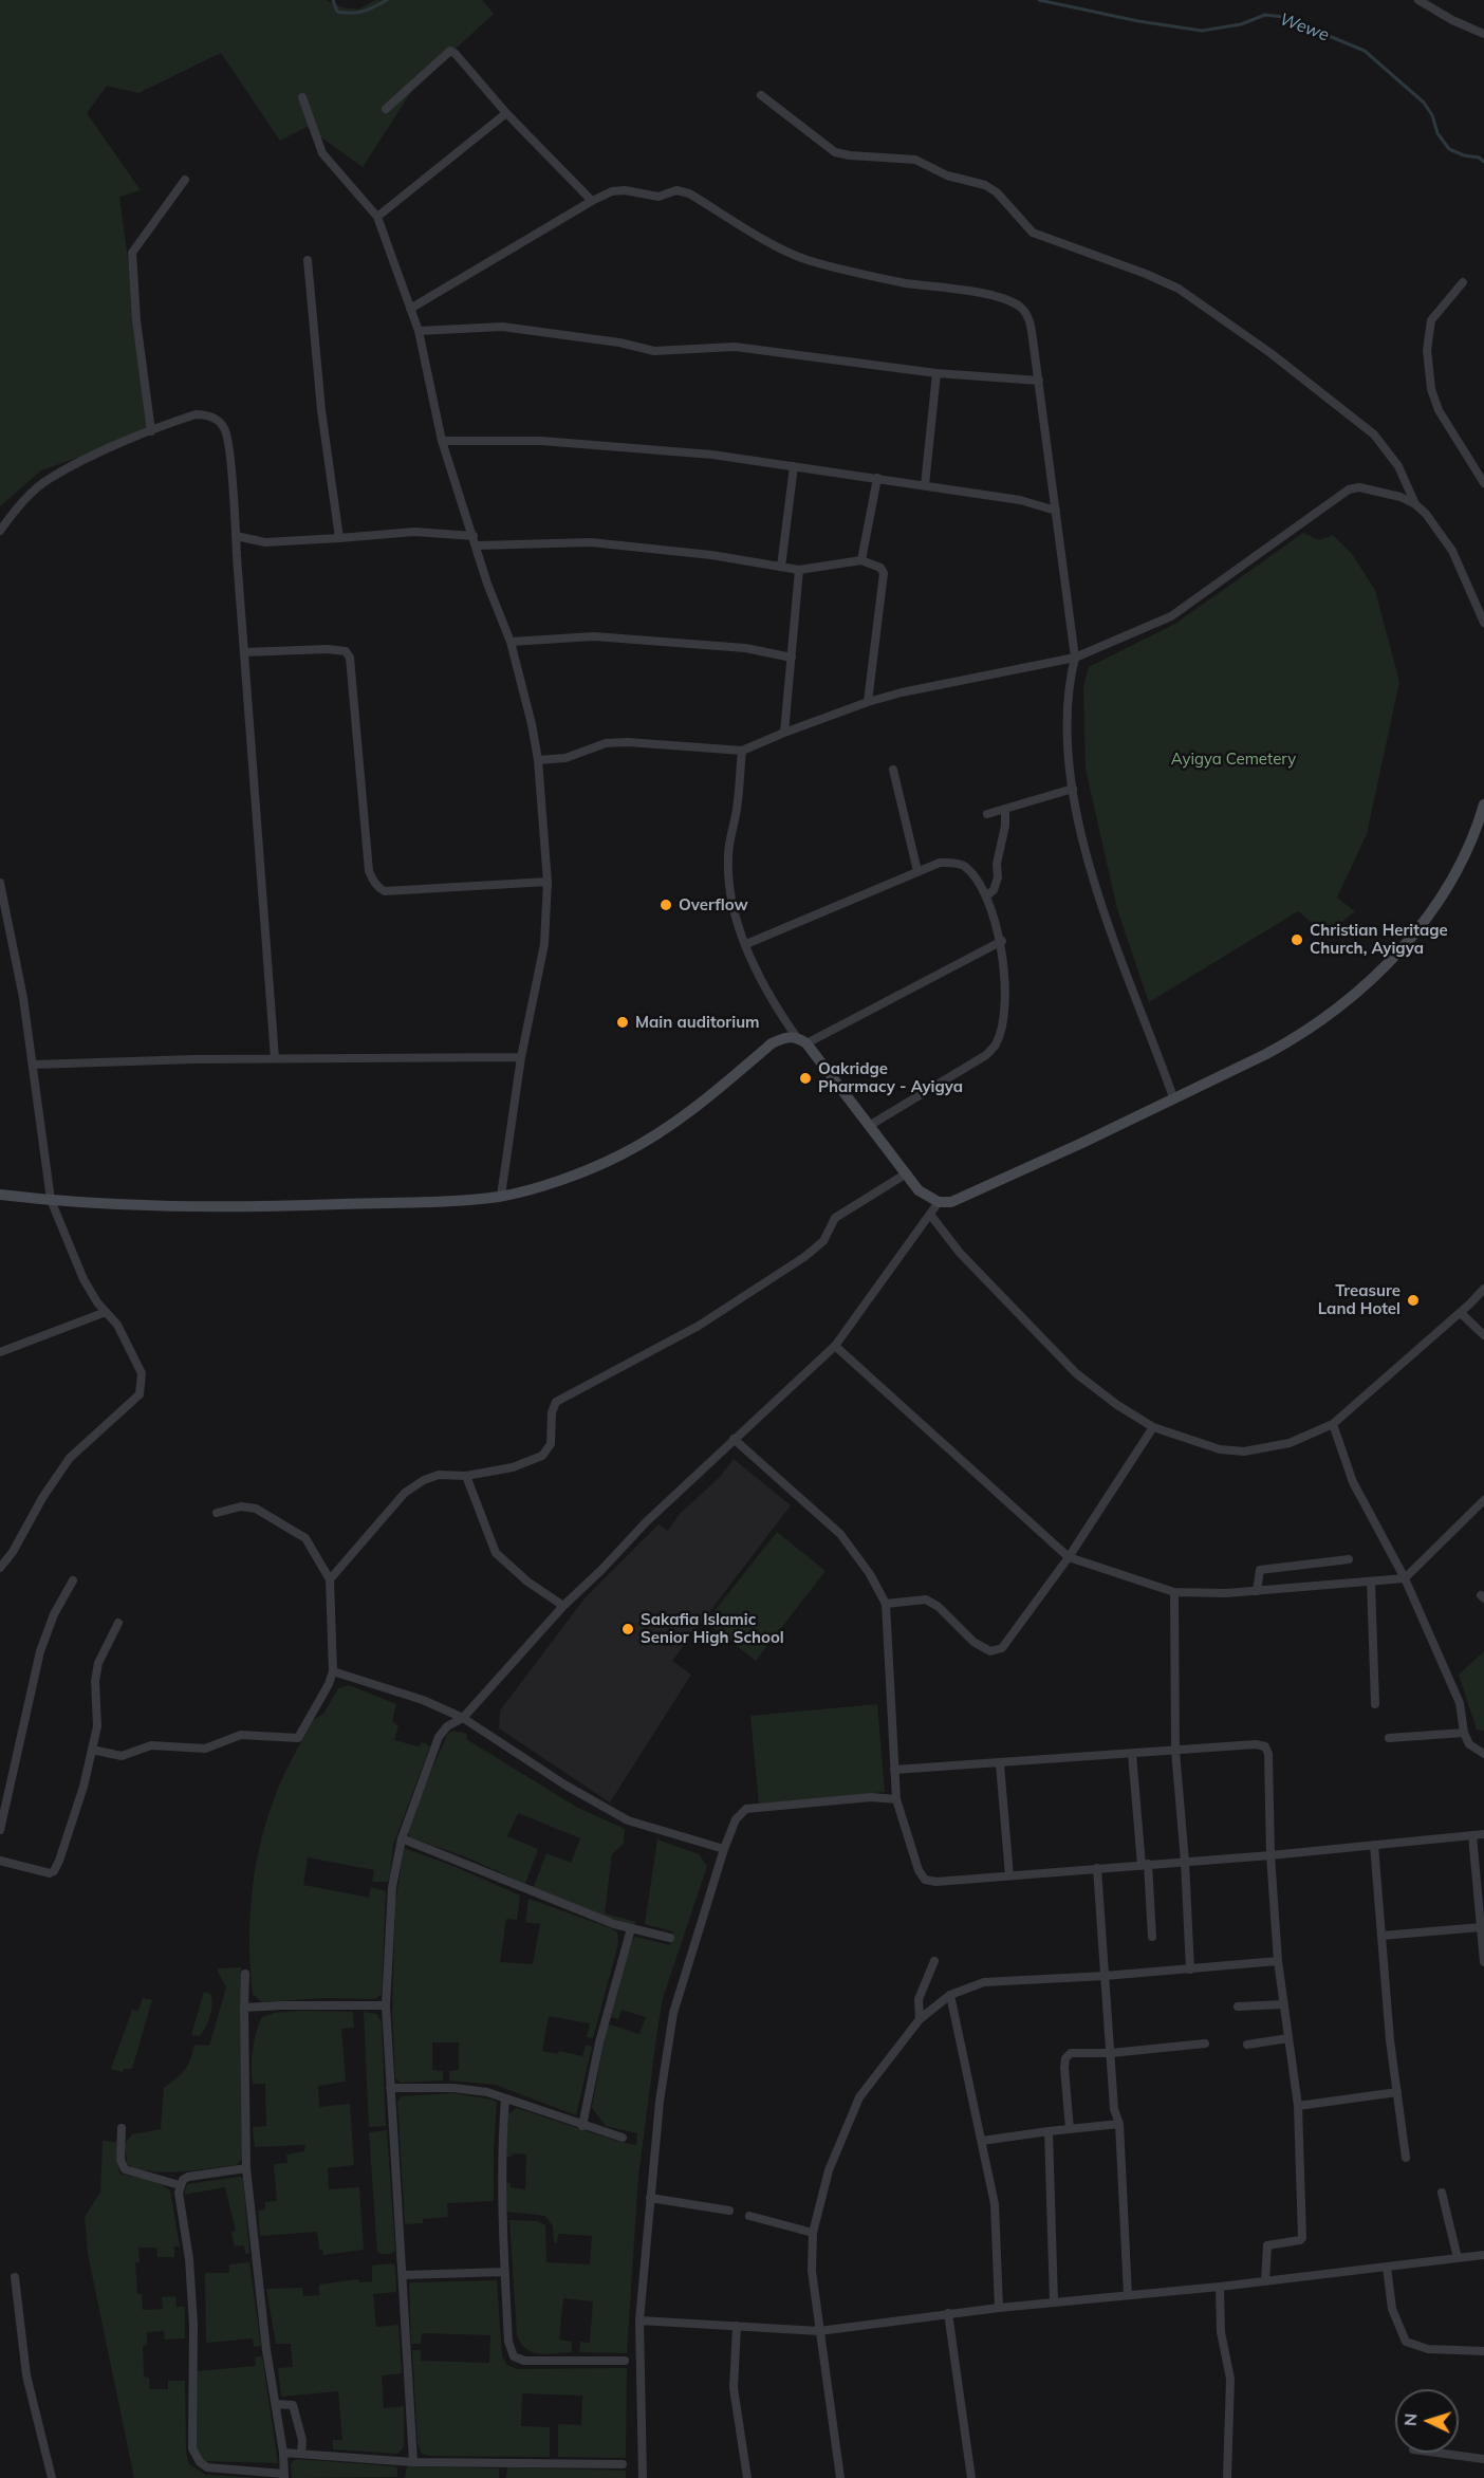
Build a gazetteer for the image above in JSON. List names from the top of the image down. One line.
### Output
{"water":["Wewe"],"parks":["Ayigya Cemetery"],"places":["Overflow","Christian Heritage Church, Ayigya","Main auditorium","Oakridge Pharmacy - Ayigya","Treasure Land Hotel","Sakafia Islamic Senior High School"],"north":"left"}
